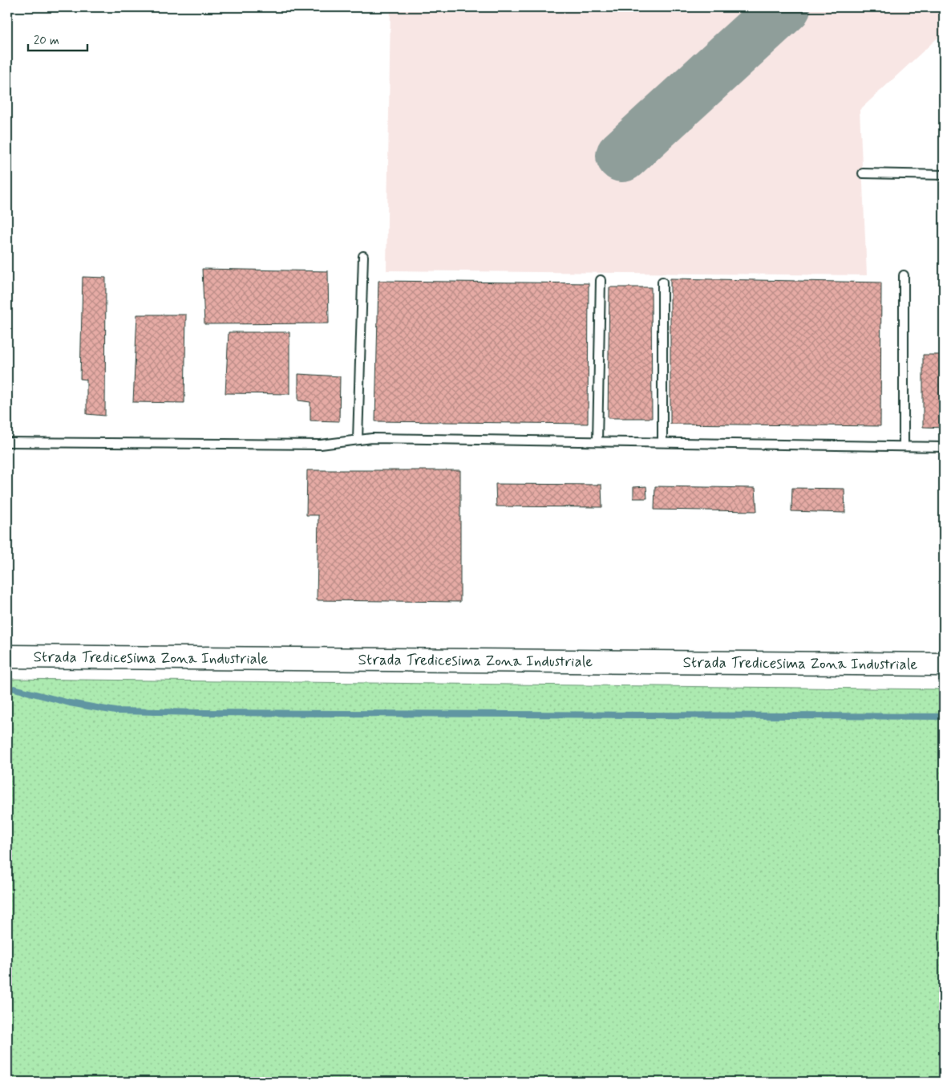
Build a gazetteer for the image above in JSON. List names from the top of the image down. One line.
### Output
{"streets":{"street":["Strada Tredicesima Zona Industriale"]},"scale_bar":"20 m"}
